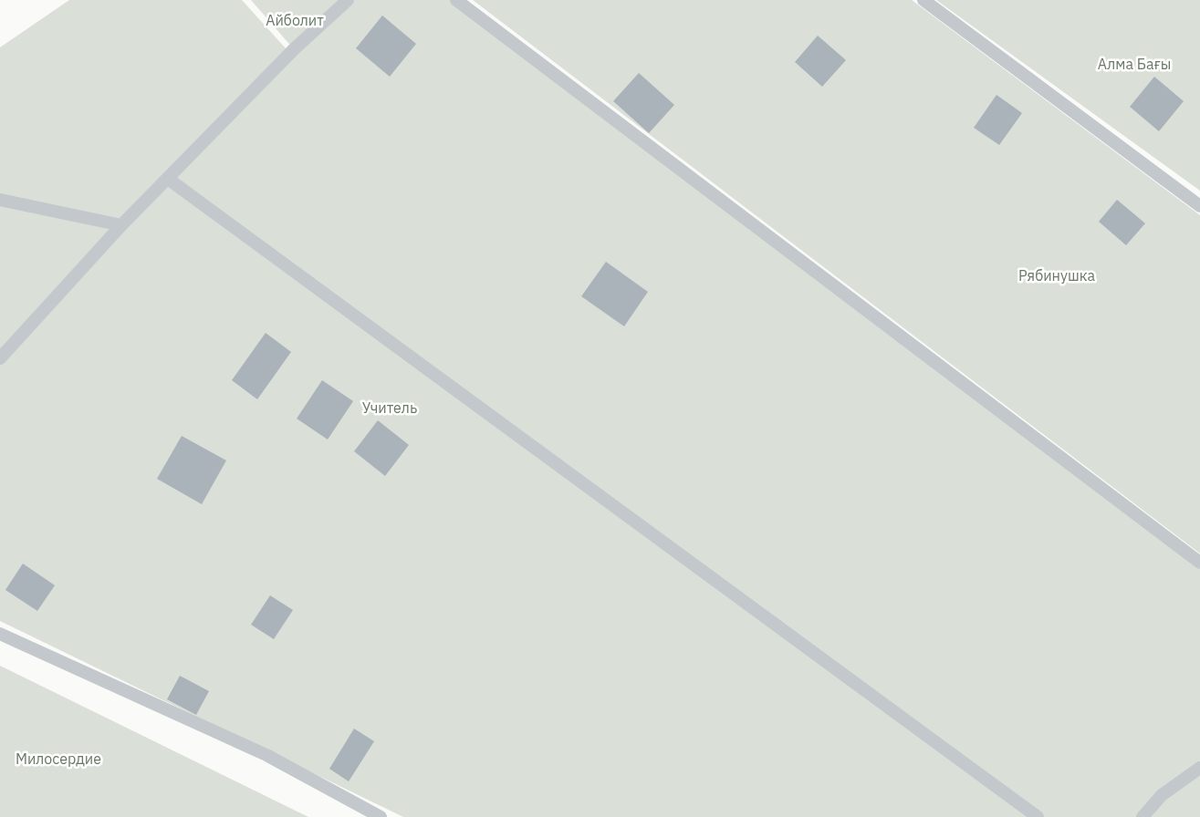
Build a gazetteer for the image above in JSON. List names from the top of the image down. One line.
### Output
{"parks":["Айболит","Алма Бағы","Рябинушка","Учитель","Милосердие"]}
